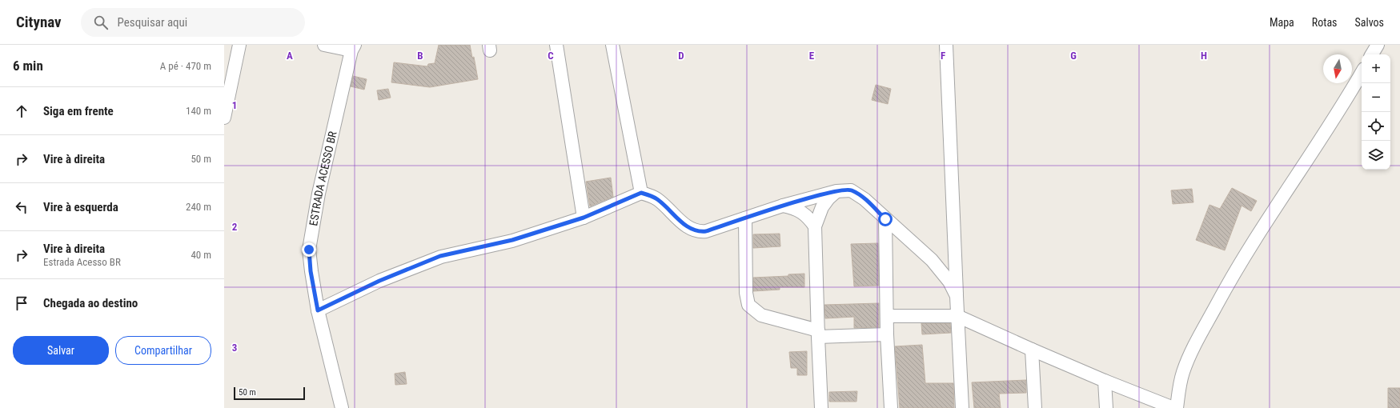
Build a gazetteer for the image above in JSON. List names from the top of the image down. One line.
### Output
{"streets":{"street":["ESTRADA ACESSO BR"]},"scale_bar":"50 m","north":"bottom","page":{"header":"Citynav","search":"Pesquisar aqui","nav":["Mapa","Rotas","Salvos"],"heading":["6 min","A pé · 470 m"],"map_buttons":["+","−"],"list":[["Siga em frente","140 m"],["Vire à direita","50 m"],["Vire à esquerda","240 m"],["Vire à direita","Estrada Acesso BR","40 m"],"Chegada ao destino"],"buttons":["Salvar","Compartilhar"],"scale":"50 m"},"grid":{"columns":["A","B","C","D","E","F","G","H"],"rows":["1","2","3"]}}
